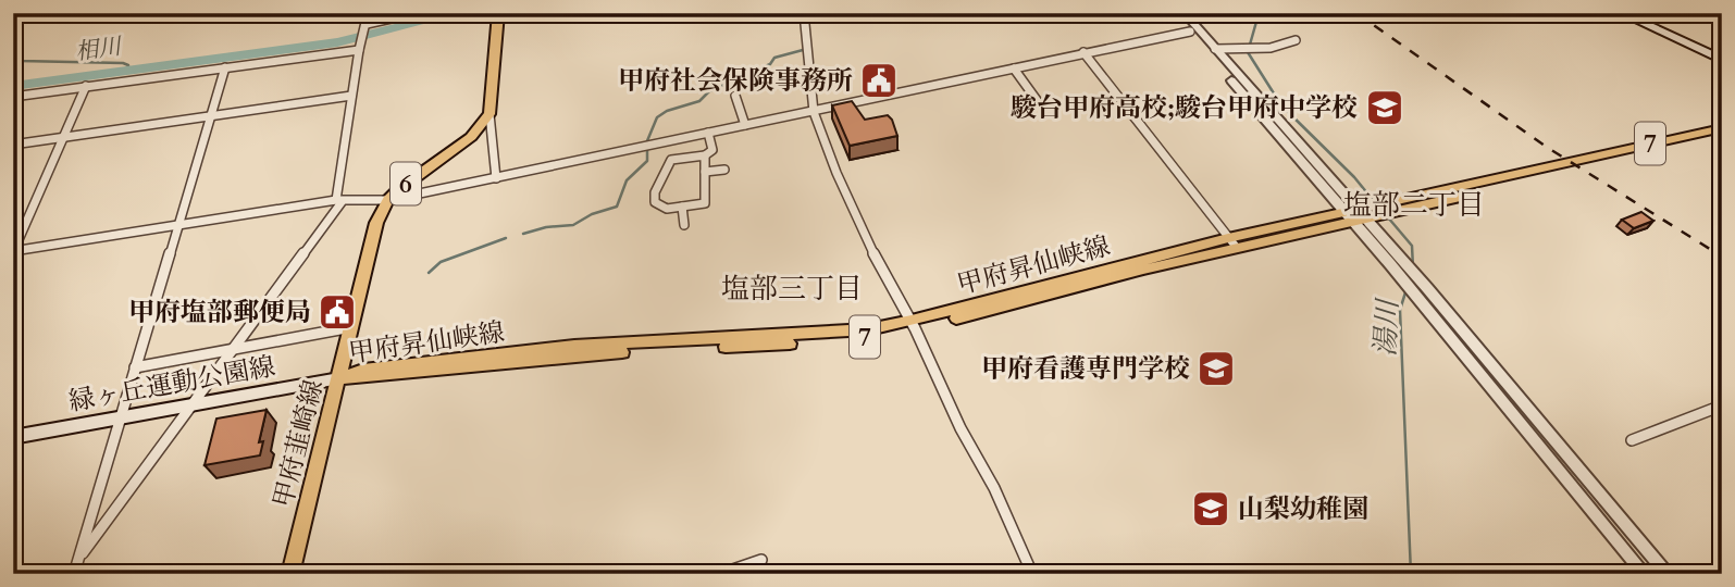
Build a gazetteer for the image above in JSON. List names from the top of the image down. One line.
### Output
{"streets":{"main road":["7","6","甲府昇仙峡線","緑ヶ丘運動公園線","甲府韮崎線"]},"crossings":[["甲府昇仙峡線","緑ヶ丘運動公園線"],["甲府昇仙峡線","甲府韮崎線"],["緑ヶ丘運動公園線","甲府韮崎線"]],"districts":["塩部二丁目","塩部三丁目"],"water":["相川","湯川"],"places":{"public building":["甲府社会保険事務所","甲府塩部郵便局"],"school or university":["駿台甲府高校;駿台甲府中学校","甲府看護専門学校","山梨幼稚園"]}}
